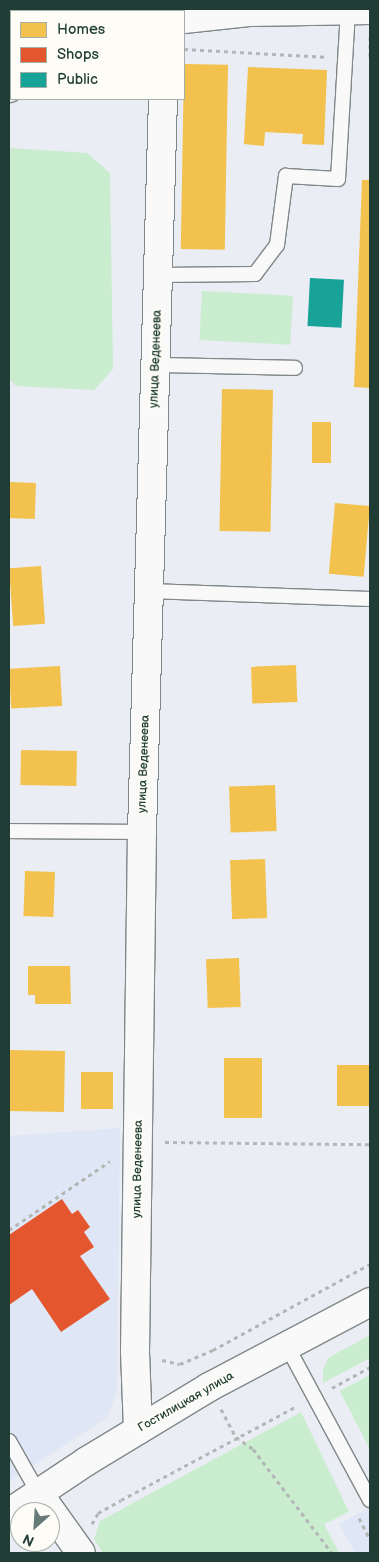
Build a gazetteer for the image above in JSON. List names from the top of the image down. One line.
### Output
{"streets":{"street":["улица Веденеева","Гостилицкая улица"]},"crossings":[["улица Веденеева","Гостилицкая улица"]],"legend":["Homes","Shops","Public"],"north":"bottom left"}
